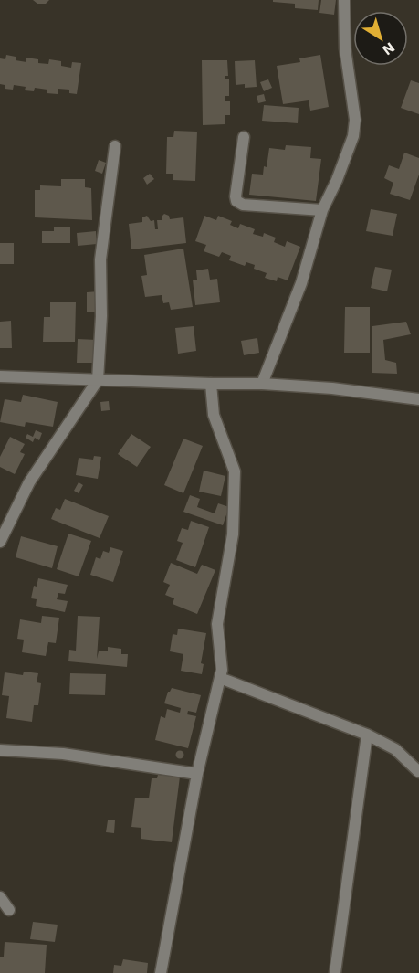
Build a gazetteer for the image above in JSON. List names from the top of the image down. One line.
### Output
{"north":"bottom right"}
